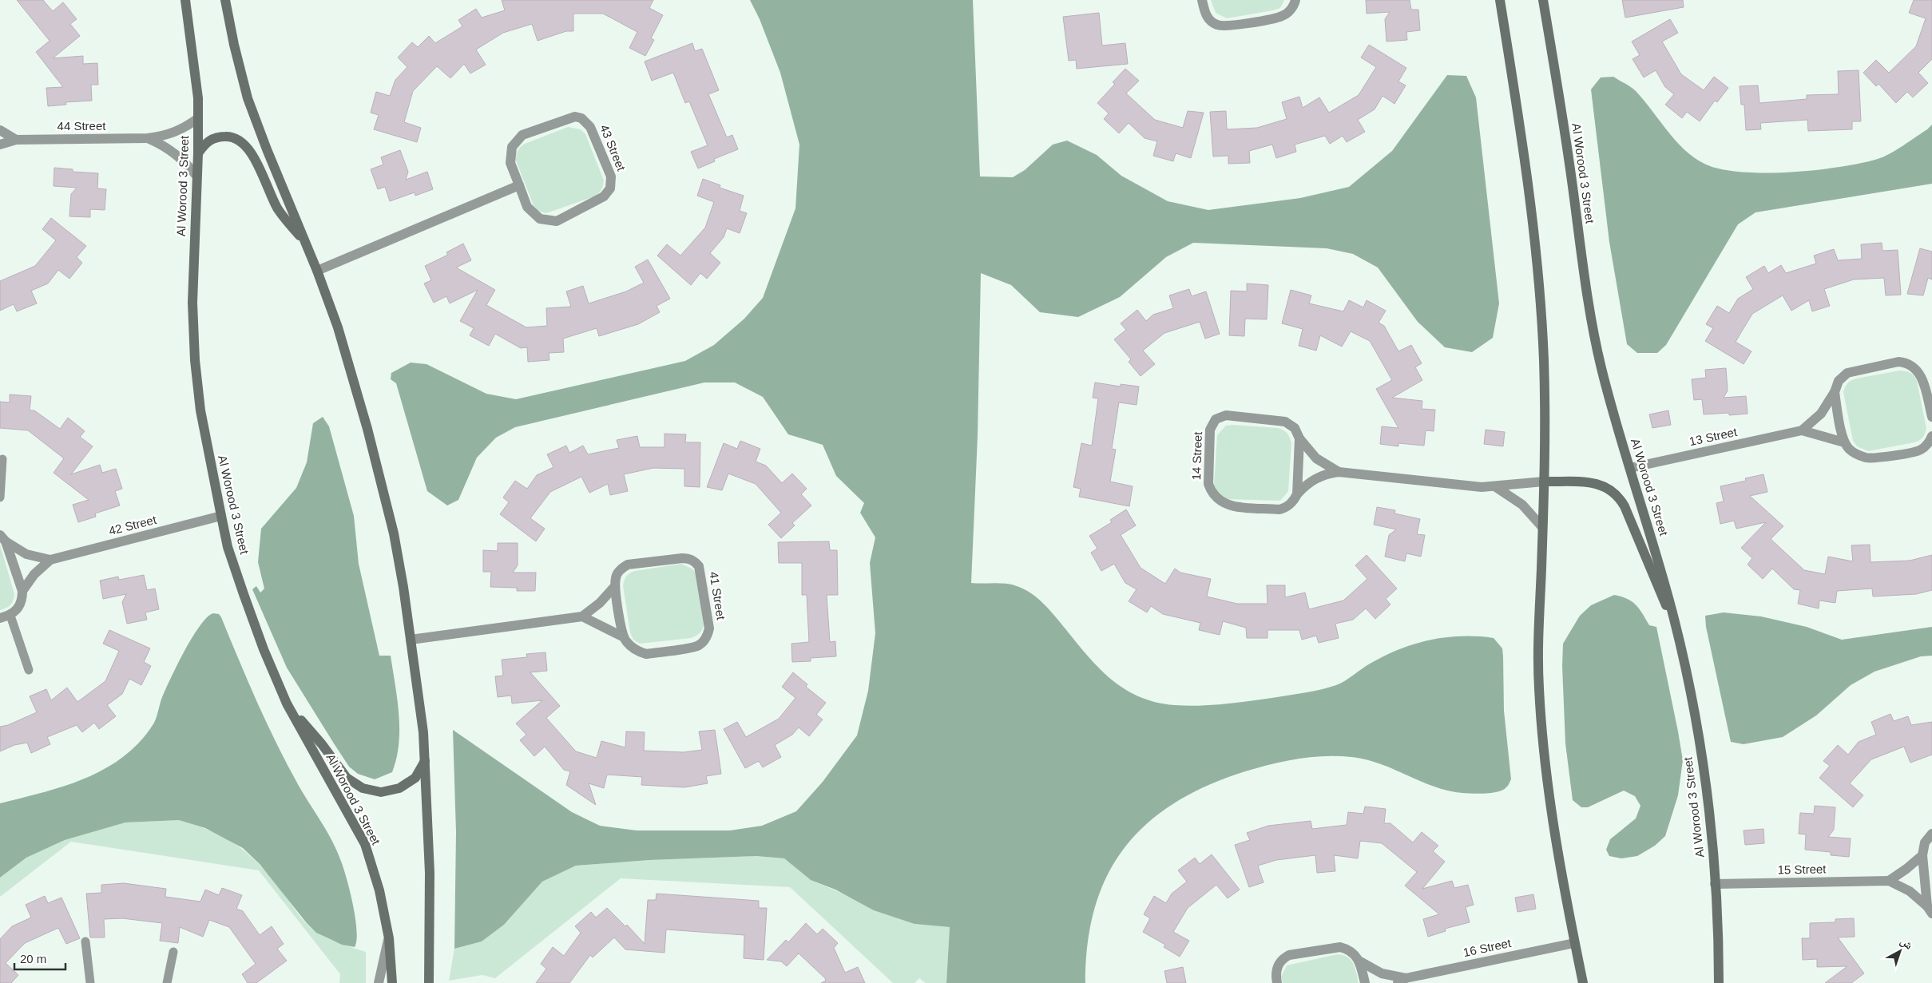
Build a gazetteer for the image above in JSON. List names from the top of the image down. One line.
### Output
{"streets":{"street":["44 Street","43 Street","Al Worood 3 Street","13 Street","14 Street","42 Street","41 Street","15 Street","16 Street"]},"crossings":[["44 Street","Al Worood 3 Street"],["Al Worood 3 Street","13 Street"],["Al Worood 3 Street","42 Street"],["Al Worood 3 Street","15 Street"]],"scale_bar":"20 m","north":"top right"}
